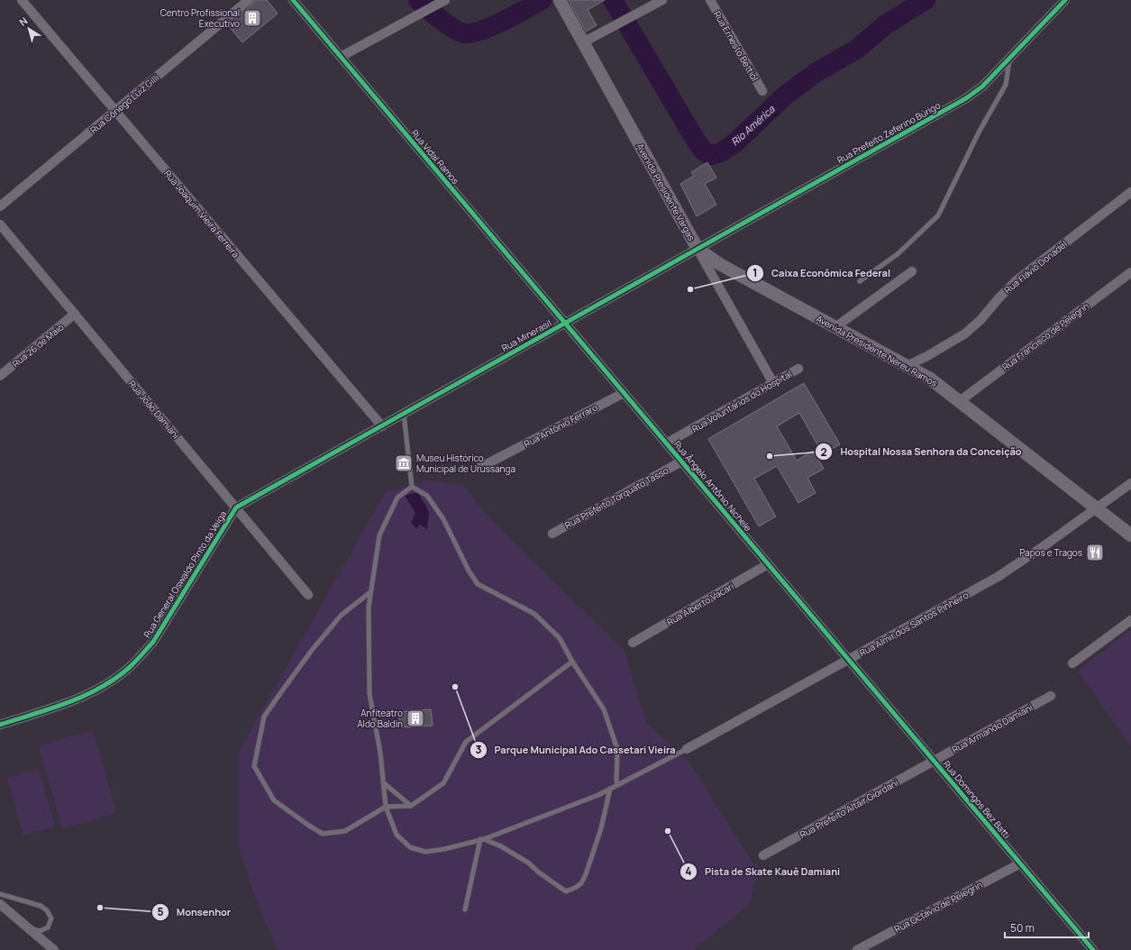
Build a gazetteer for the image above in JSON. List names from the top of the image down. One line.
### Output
{"streets":{"street":["Rua Ernesto Bettiol","Rua Cônego Luiz Gilli","Rua Prefeito Zeferino Búrigo","Rua Vidal Ramos","Avenida Presidente Vargas","Rua Joaquim Vieira Ferreira","Rua Flávio Donadel","Rua Minerasil","Rua Francisco de Pelegrin","Rua 26 de Maio","Avenida Presidente Nereu Ramos","Rua Voluntários do Hospital","Rua João Damiani","Rua Antônio Ferraro","Rua Ângelo Antônio Nichele","Rua Prefeito Torquato Tasso","Rua General Oswaldo Pinto da Veiga","Rua Alberto Vacari","Rua Almir dos Santos Pinheiro","Rua Armando Damiani","Rua Domingos Bez Batti","Rua Prefeito Altair Giordani","Rua Octávio de Pelegrin"]},"crossings":[["Rua Cônego Luiz Gilli","Rua Joaquim Vieira Ferreira"],["Rua Prefeito Zeferino Búrigo","Avenida Presidente Vargas"],["Rua Prefeito Zeferino Búrigo","Rua Minerasil"],["Rua Prefeito Zeferino Búrigo","Avenida Presidente Nereu Ramos"],["Rua Vidal Ramos","Rua Minerasil"],["Rua Vidal Ramos","Rua Ângelo Antônio Nichele"],["Avenida Presidente Vargas","Rua Minerasil"],["Avenida Presidente Vargas","Avenida Presidente Nereu Ramos"],["Avenida Presidente Vargas","Rua Voluntários do Hospital"],["Rua Joaquim Vieira Ferreira","Rua Minerasil"],["Rua Joaquim Vieira Ferreira","Rua General Oswaldo Pinto da Veiga"],["Rua Flávio Donadel","Avenida Presidente Nereu Ramos"],["Rua Minerasil","Avenida Presidente Nereu Ramos"],["Rua Minerasil","Rua Ângelo Antônio Nichele"],["Rua Minerasil","Rua General Oswaldo Pinto da Veiga"],["Rua Francisco de Pelegrin","Avenida Presidente Nereu Ramos"],["Rua 26 de Maio","Rua João Damiani"],["Avenida Presidente Nereu Ramos","Rua Almir dos Santos Pinheiro"],["Rua Voluntários do Hospital","Rua Ângelo Antônio Nichele"],["Rua João Damiani","Rua General Oswaldo Pinto da Veiga"],["Rua Antônio Ferraro","Rua Ângelo Antônio Nichele"],["Rua Ângelo Antônio Nichele","Rua Prefeito Torquato Tasso"],["Rua Ângelo Antônio Nichele","Rua Alberto Vacari"],["Rua Ângelo Antônio Nichele","Rua Almir dos Santos Pinheiro"],["Rua Ângelo Antônio Nichele","Rua Domingos Bez Batti"],["Rua Almir dos Santos Pinheiro","Rua Domingos Bez Batti"],["Rua Armando Damiani","Rua Domingos Bez Batti"],["Rua Armando Damiani","Rua Prefeito Altair Giordani"],["Rua Domingos Bez Batti","Rua Prefeito Altair Giordani"],["Rua Domingos Bez Batti","Rua Octávio de Pelegrin"]],"water":["Rio América"],"places":{"building":["Centro Profissional Executivo","Anfiteatro Aldo Baldin"],"other":["Caixa Econômica Federal","Hospital Nossa Senhora da Conceição","Parque Municipal Ado Cassetari Vieira","Pista de Skate Kauê Damiani","Monsenhor"],"museum":["Museu Histórico Municipal de Urussanga"],"restaurant":["Papos e Tragos"]},"scale_bar":"50 m","north":"top left"}
